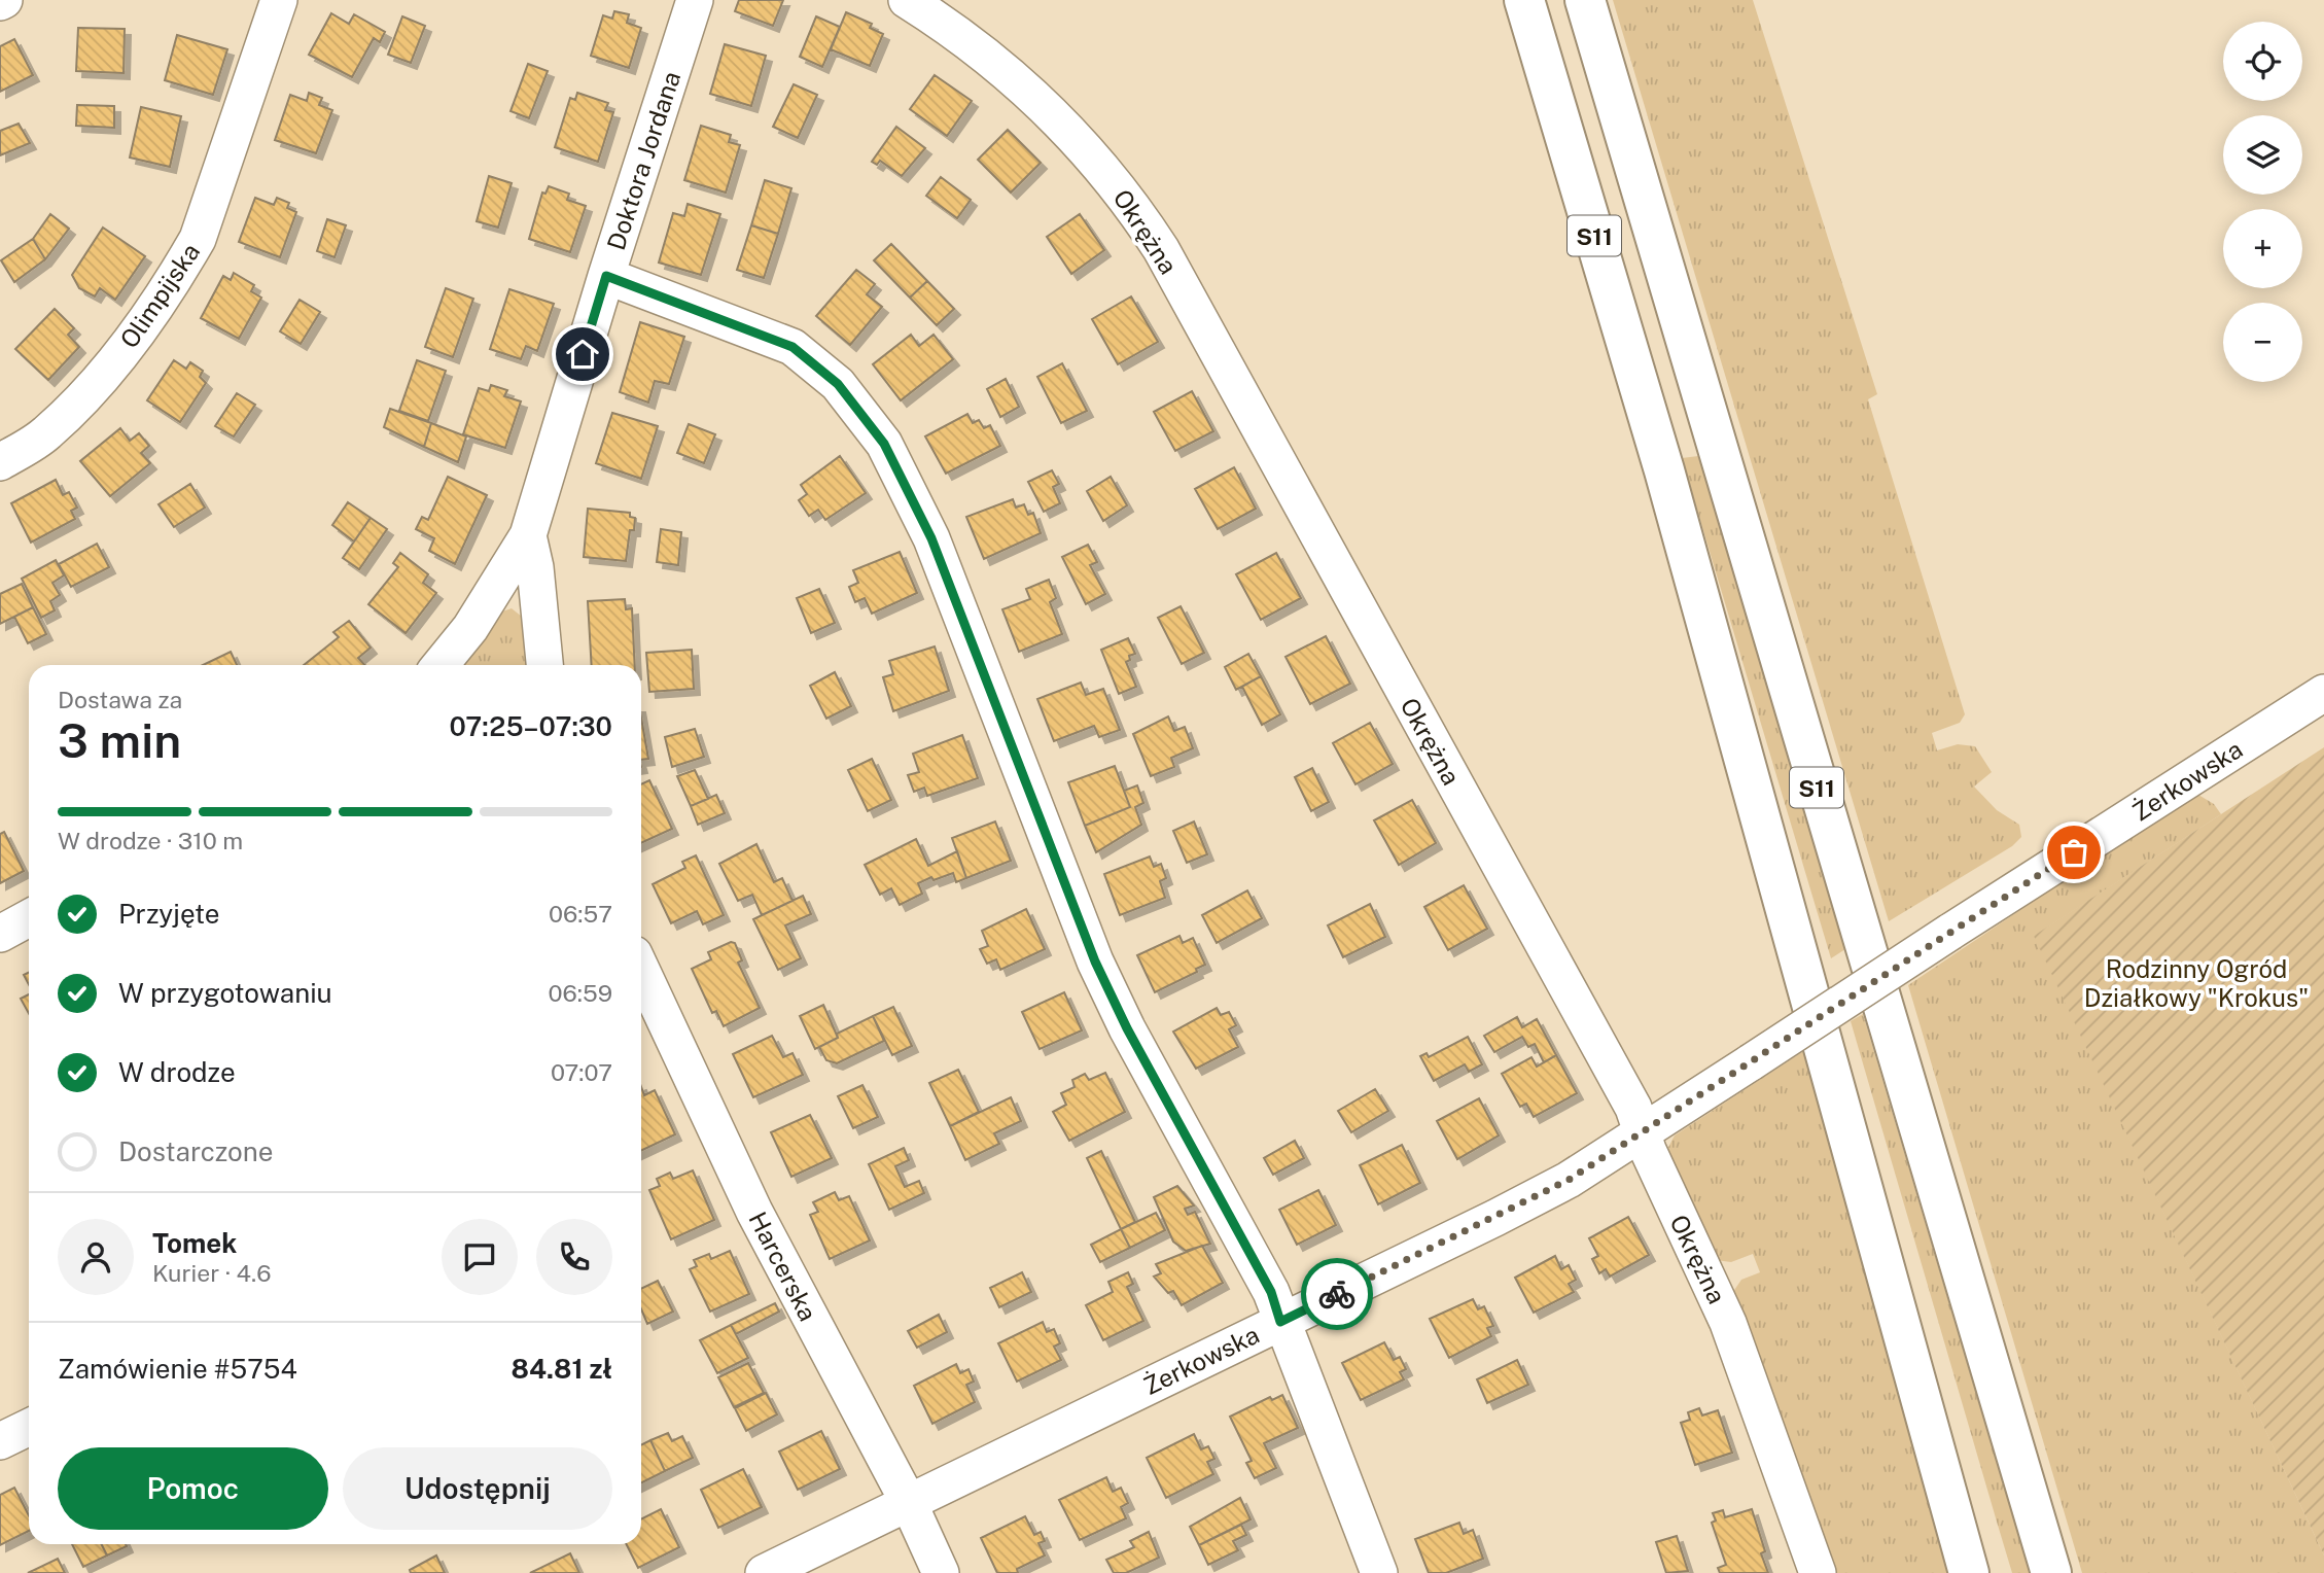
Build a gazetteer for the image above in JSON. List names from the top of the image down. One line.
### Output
{"streets":{"highway":["S11"],"street":["Doktora Jordana","Okrężna","Olimpijska","Żerkowska","Harcerska"]},"crossings":[["Okrężna","Żerkowska"],["Żerkowska","Harcerska"]],"parks":["Rodzinny Ogród Działkowy \"Krokus\""],"page":{"map_buttons":["+","−"],"heading":["3 min","Dostawa za","07:25–07:30"],"panel":["Tomek","Kurier · 4.6","Zamówienie #5754","84.81 zł"],"bar":"W drodze · 310 m","list":[["Przyjęte","06:57"],["W przygotowaniu","06:59"],["W drodze","07:07"],"Dostarczone"],"buttons":["Pomoc","Udostępnij"]}}
